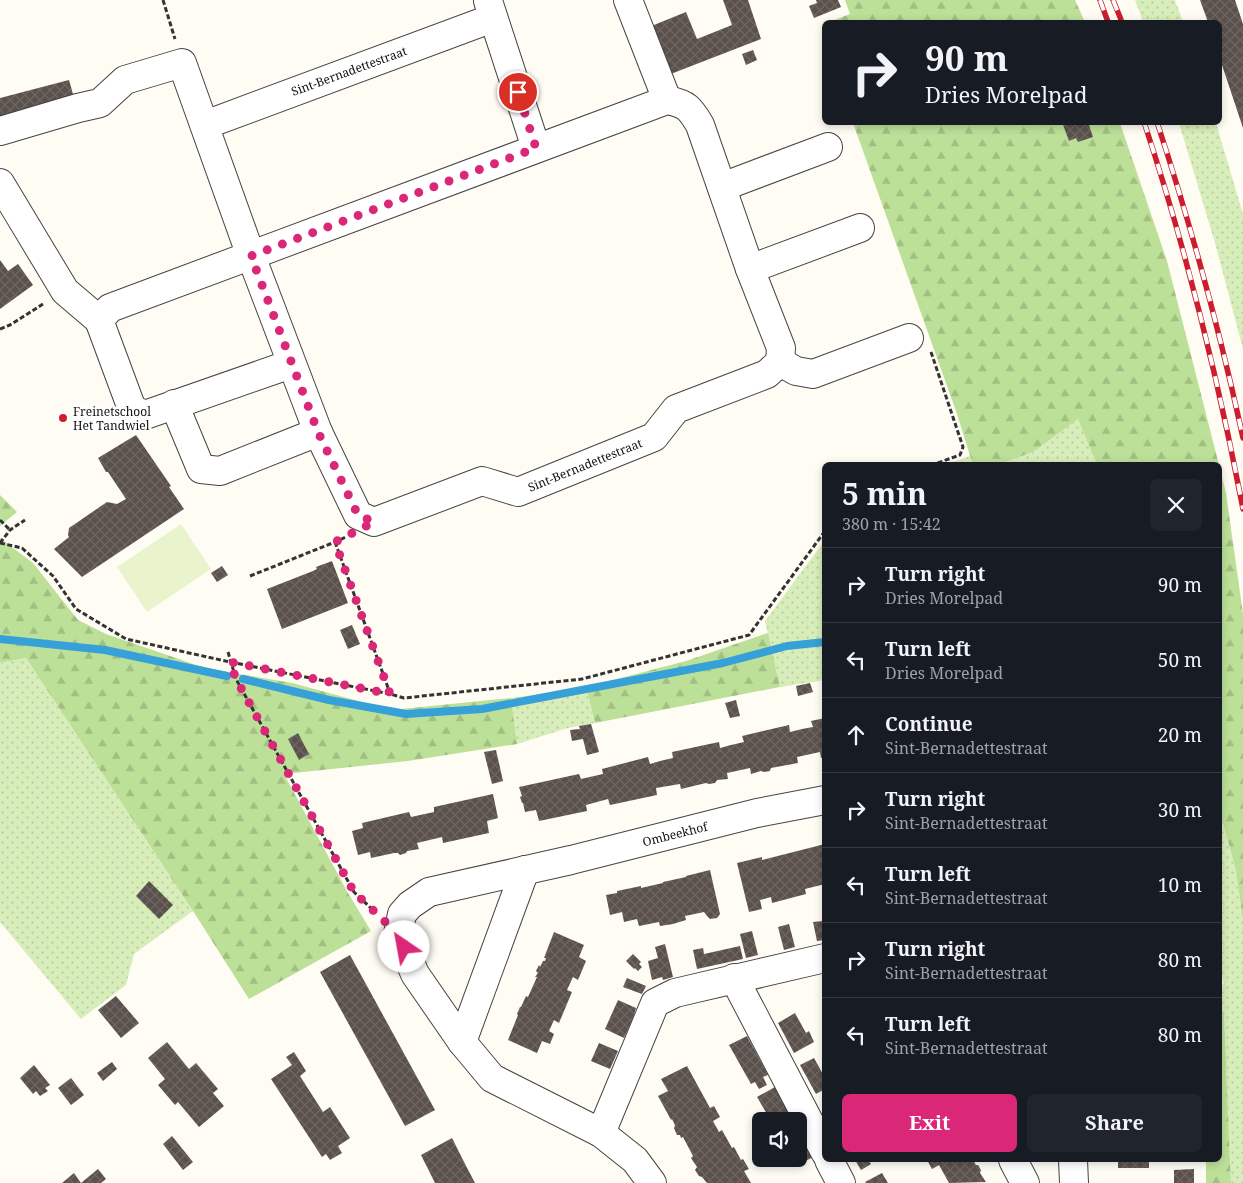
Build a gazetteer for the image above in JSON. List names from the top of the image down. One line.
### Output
{"streets":{"street":["Sint-Bernadettestraat","Ombeekhof"]},"places":["Freinetschool Het Tandwiel"],"page":{"turn":["90 m","Dries Morelpad"],"heading":["5 min","380 m · 15:42"],"list":[{"name":"Turn right","note":"Dries Morelpad","value":"90 m"},{"name":"Turn left","note":"Dries Morelpad","value":"50 m"},{"name":"Continue","note":"Sint-Bernadettestraat","value":"20 m"},{"name":"Turn right","note":"Sint-Bernadettestraat","value":"30 m"},{"name":"Turn left","note":"Sint-Bernadettestraat","value":"10 m"},{"name":"Turn right","note":"Sint-Bernadettestraat","value":"80 m"},{"name":"Turn left","note":"Sint-Bernadettestraat","value":"80 m"}],"buttons":["Exit","Share"]}}
